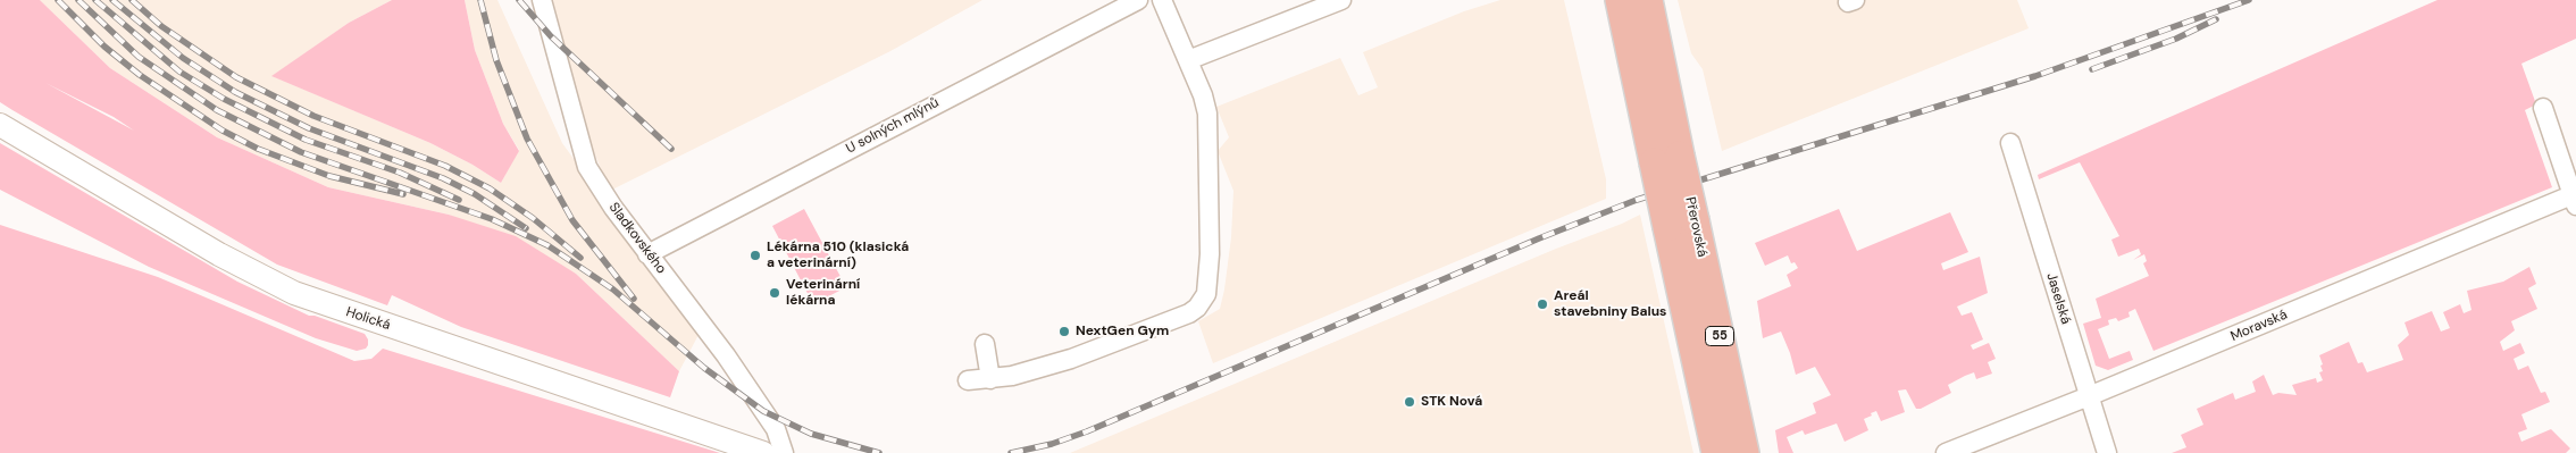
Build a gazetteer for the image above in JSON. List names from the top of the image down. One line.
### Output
{"streets":{"main road":["Přerovská","55"],"street":["U solných mlýnů","Sladkovského","Jaselská","Holická","Moravská"]},"crossings":[["U solných mlýnů","Sladkovského"],["Jaselská","Moravská"]],"places":["Lékárna 510 (klasická a veterinární)","Veterinární lékárna","Areál stavebniny Balus","NextGen Gym","STK Nová"]}
